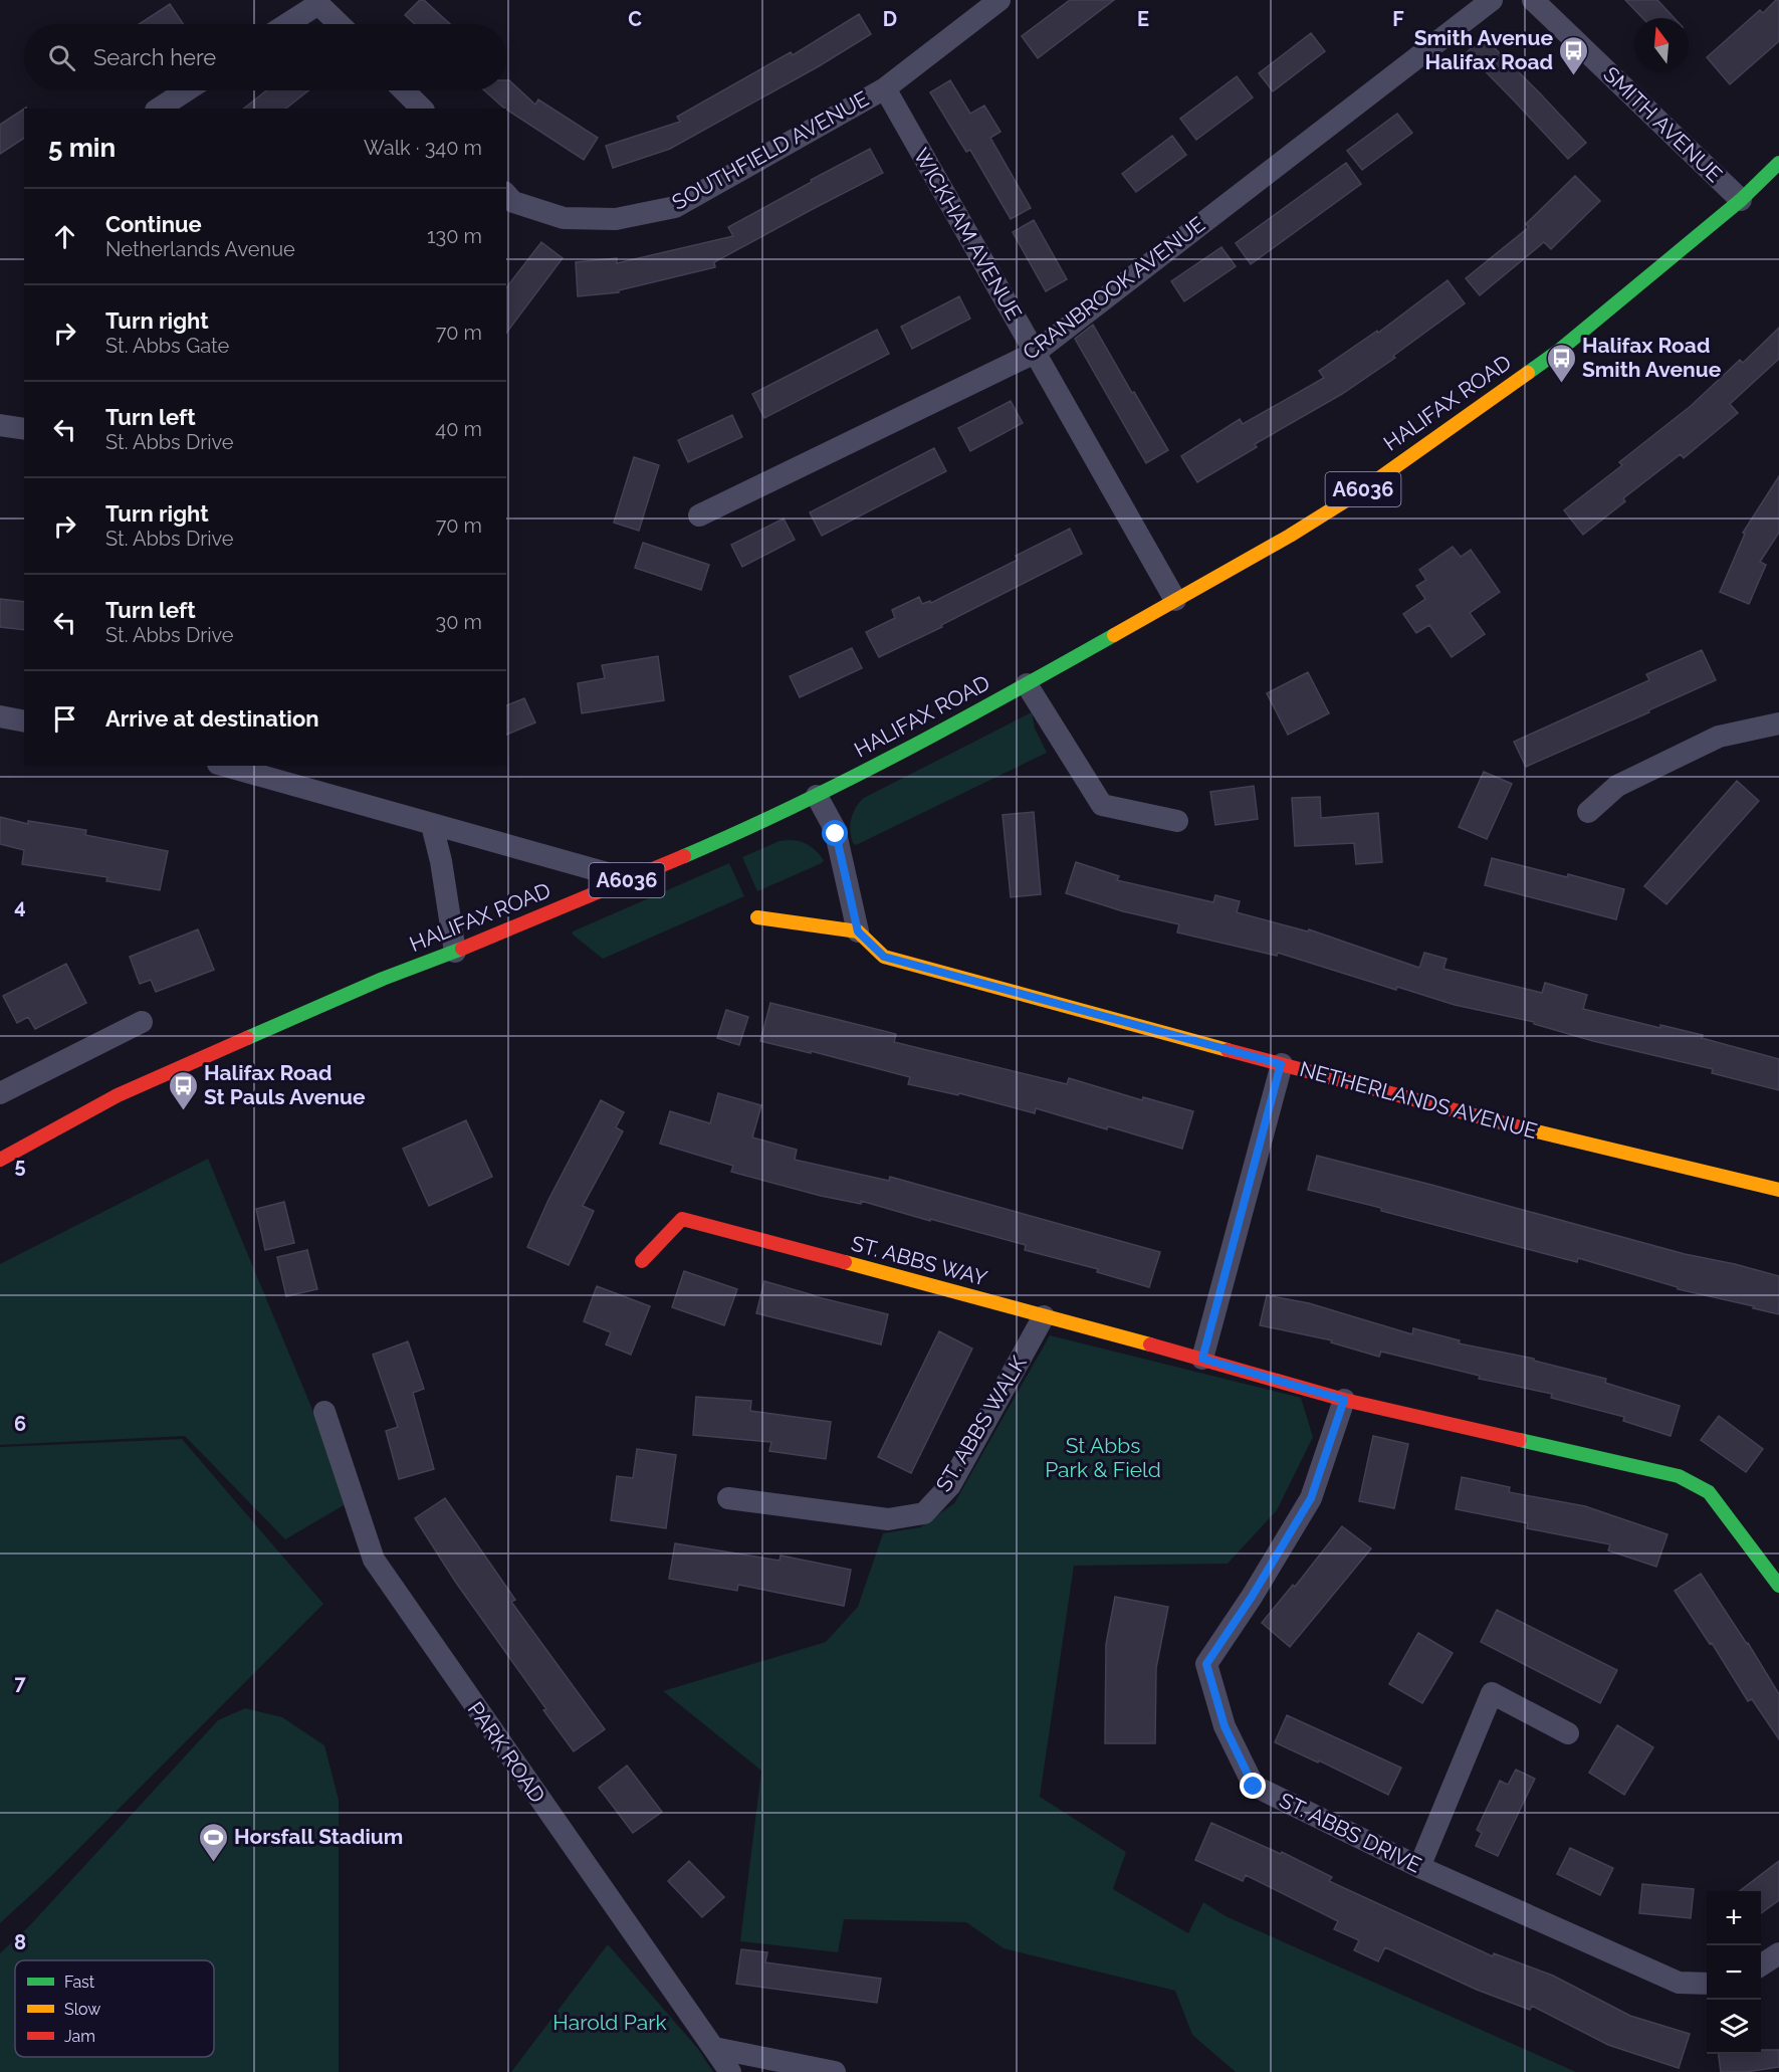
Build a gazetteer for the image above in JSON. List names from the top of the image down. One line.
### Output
{"streets":{"main road":["HALIFAX ROAD","A6036","NETHERLANDS AVENUE","ST. ABBS WAY"],"street":["SMITH AVENUE","SOUTHFIELD AVENUE","WICKHAM AVENUE","CRANBROOK AVENUE","ST. ABBS WALK","PARK ROAD","ST. ABBS DRIVE"]},"crossings":[["SMITH AVENUE","HALIFAX ROAD"],["SOUTHFIELD AVENUE","WICKHAM AVENUE"],["WICKHAM AVENUE","CRANBROOK AVENUE"],["WICKHAM AVENUE","HALIFAX ROAD"],["ST. ABBS WAY","ST. ABBS WALK"]],"parks":["St Abbs Park & Field","Harold Park"],"places":{"bus stop":["Smith Avenue Halifax Road","Halifax Road Smith Avenue","Halifax Road St Pauls Avenue"],"sports":["Horsfall Stadium"]},"legend":["Fast","Slow","Jam"],"north":"top","page":{"search":"Search here","heading":["5 min","Walk · 340 m"],"list":[["Continue","Netherlands Avenue","130 m"],["Turn right","St. Abbs Gate","70 m"],["Turn left","St. Abbs Drive","40 m"],["Turn right","St. Abbs Drive","70 m"],["Turn left","St. Abbs Drive","30 m"],"Arrive at destination"],"map_buttons":["+","−"]},"grid":{"columns":["C","D","E","F"],"rows":["4","5","6","7","8"]}}
